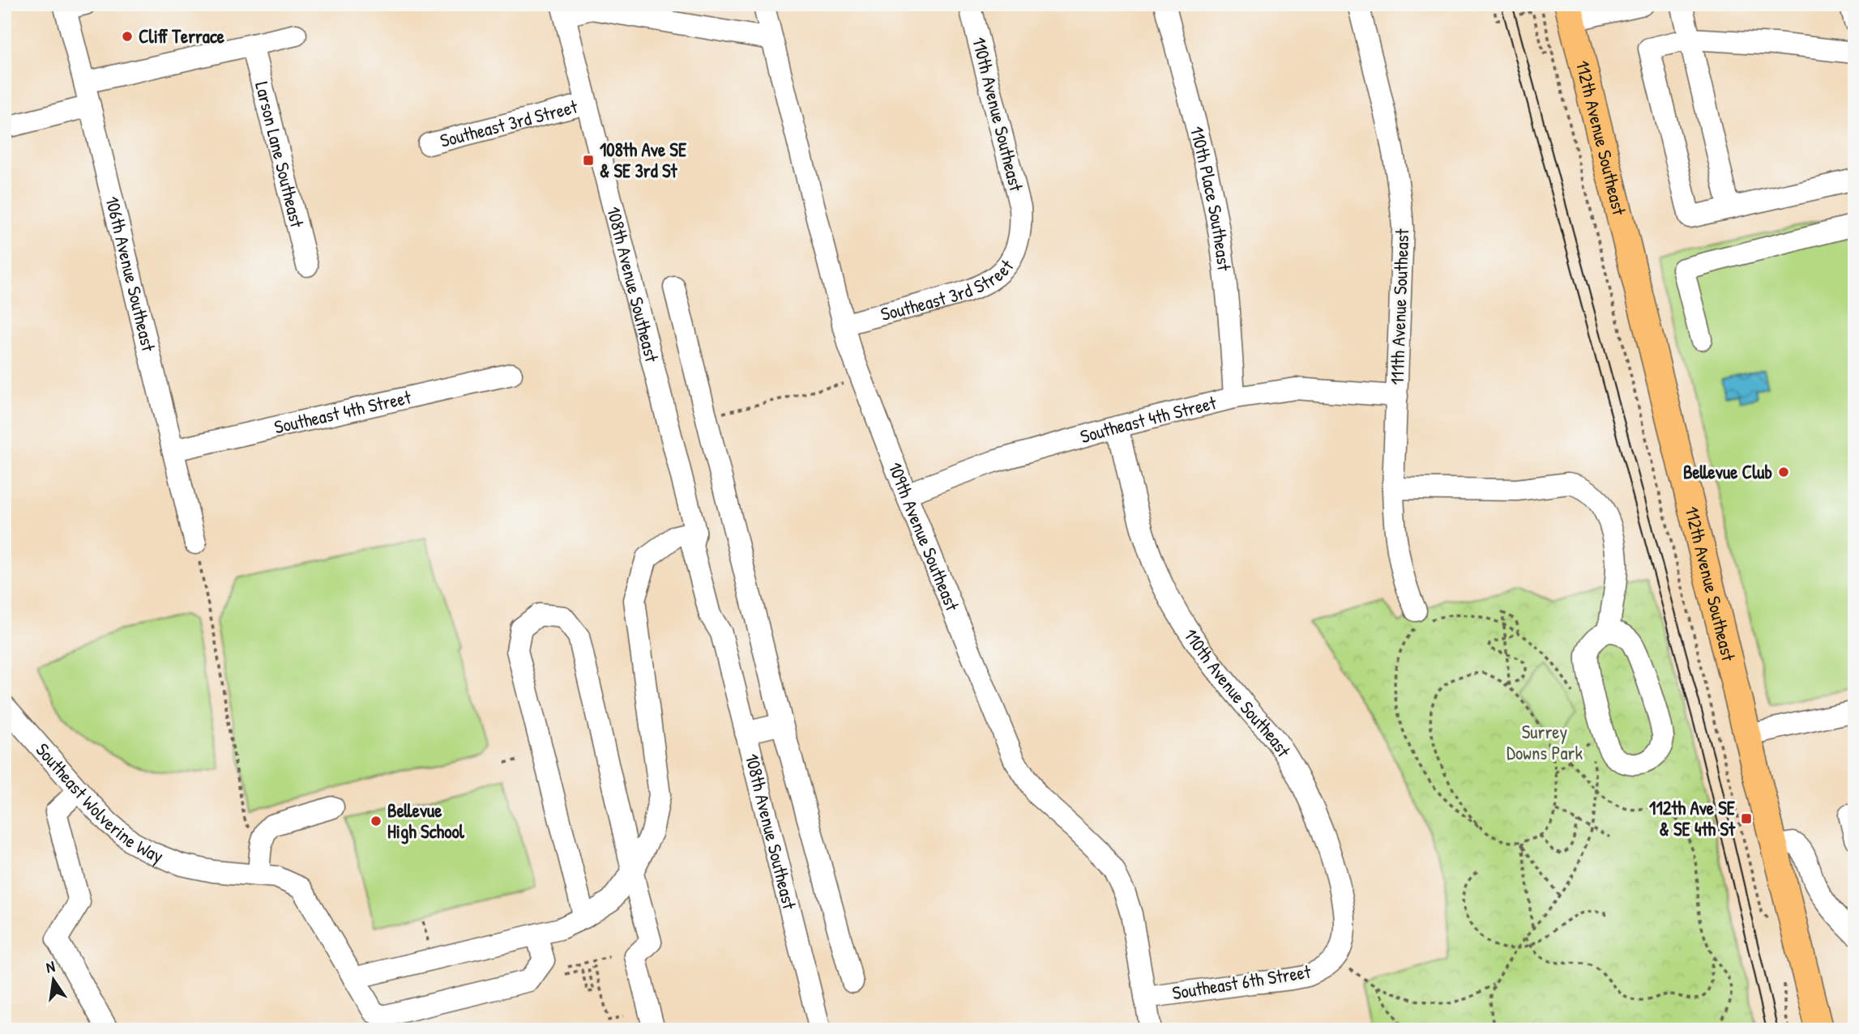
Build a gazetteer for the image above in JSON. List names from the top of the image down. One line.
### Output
{"streets":{"main road":["112th Avenue Southeast"],"street":["110th Avenue Southeast","Southeast 3rd Street","Larson Lane Southeast","110th Place Southeast","106th Avenue Southeast","108th Avenue Southeast","111th Avenue Southeast","Southeast 4th Street","109th Avenue Southeast","Southeast Wolverine Way","Southeast 6th Street"]},"crossings":[["110th Avenue Southeast","Southeast 3rd Street"],["110th Avenue Southeast","Southeast 4th Street"],["110th Avenue Southeast","Southeast 6th Street"],["Southeast 3rd Street","108th Avenue Southeast"],["Southeast 3rd Street","109th Avenue Southeast"],["110th Place Southeast","Southeast 4th Street"],["106th Avenue Southeast","Southeast 4th Street"],["111th Avenue Southeast","Southeast 4th Street"],["Southeast 4th Street","109th Avenue Southeast"],["109th Avenue Southeast","Southeast 6th Street"]],"parks":["Surrey Downs Park"],"places":{"other":["Cliff Terrace","Bellevue Club","Bellevue High School"],"transit":["108th Ave SE & SE 3rd St","112th Ave SE & SE 4th St"]},"north":"top"}
